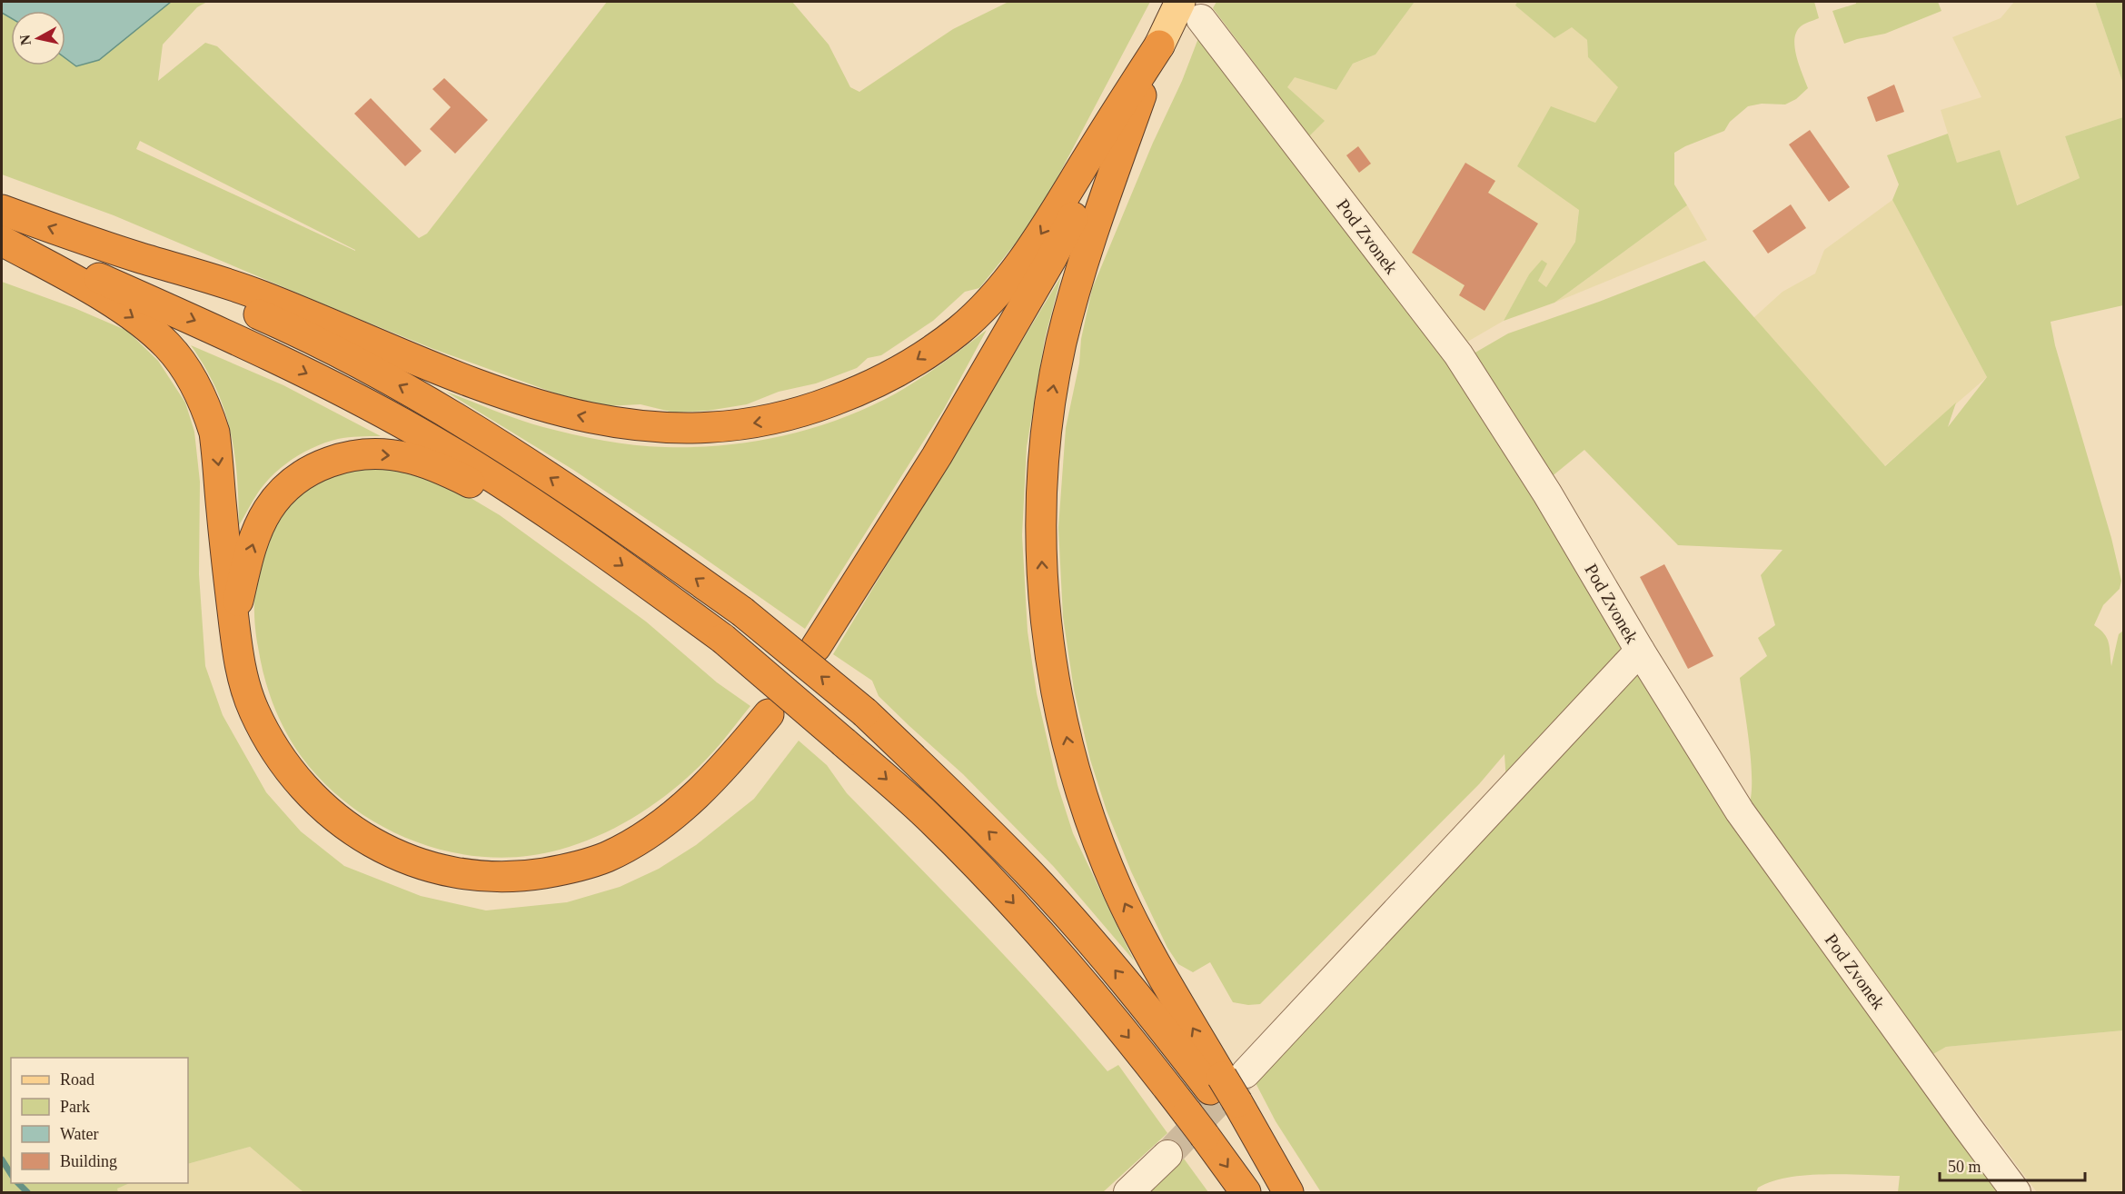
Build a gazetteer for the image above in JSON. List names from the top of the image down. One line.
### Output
{"streets":{"street":["Pod Zvonek"]},"legend":["Road","Park","Water","Building"],"scale_bar":"50 m","north":"left"}
